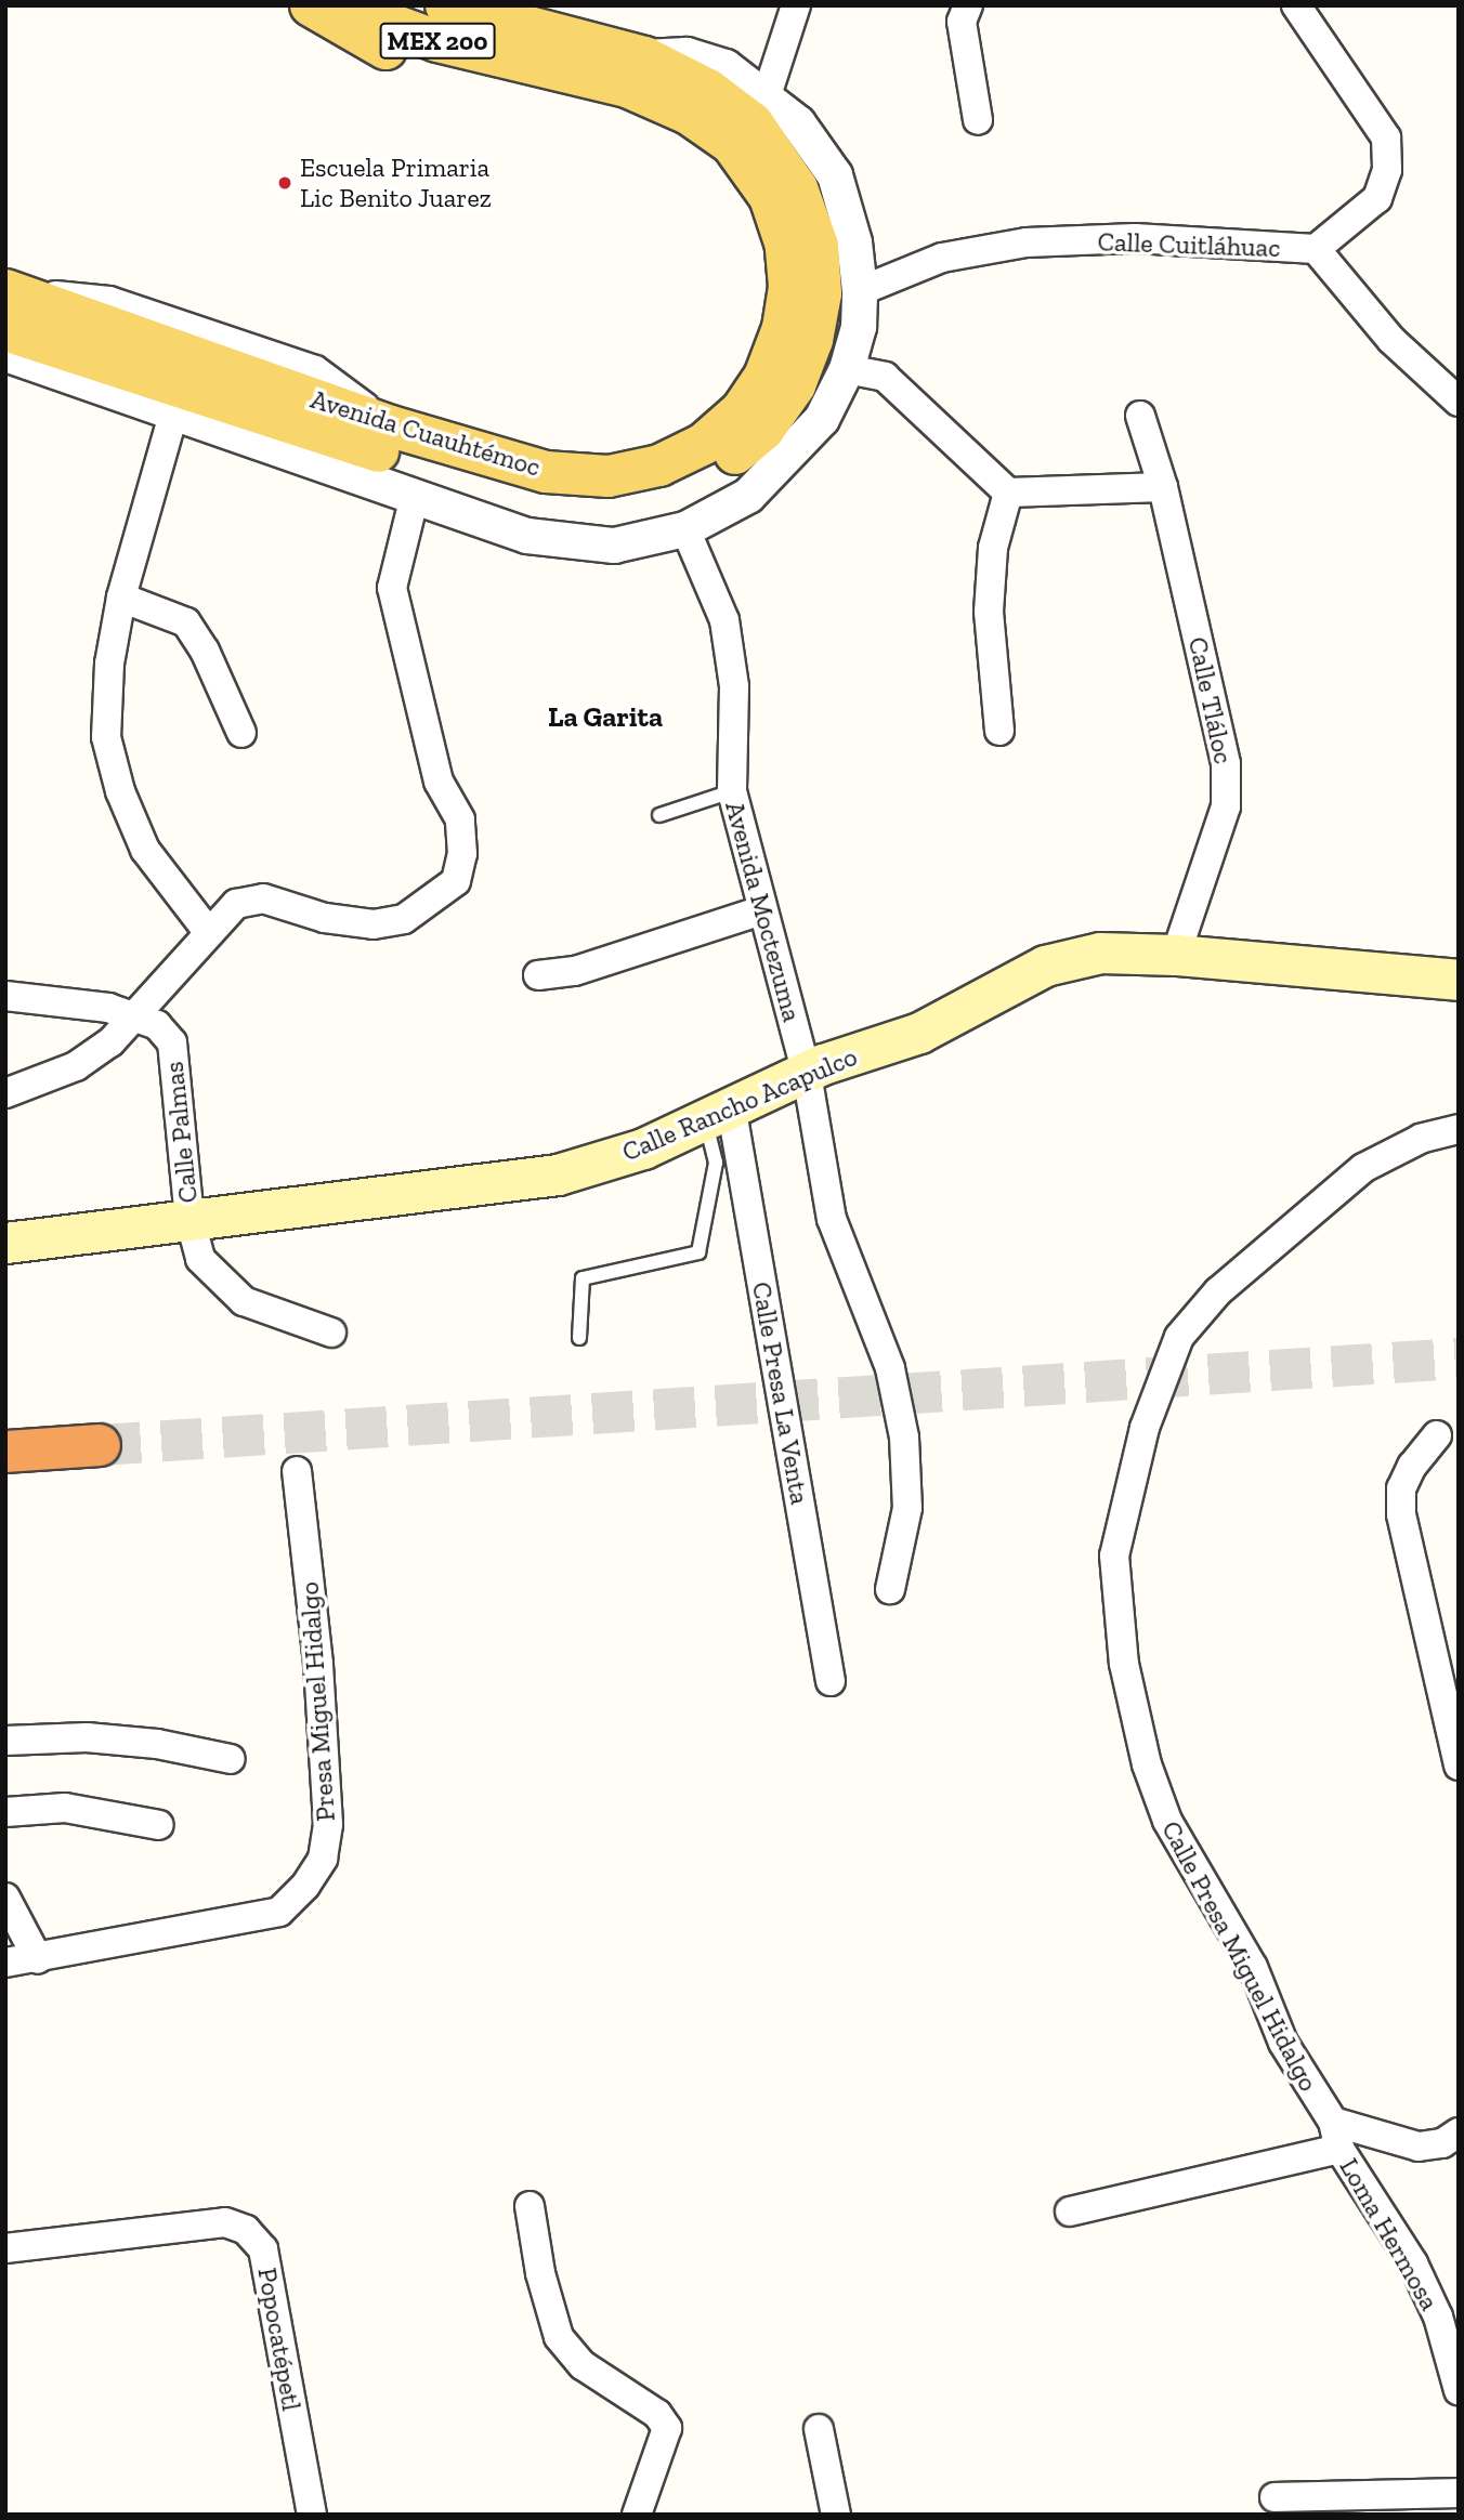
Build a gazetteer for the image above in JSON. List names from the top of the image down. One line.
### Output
{"streets":{"main road":["MEX 200","Avenida Cuauhtémoc","Calle Rancho Acapulco"],"street":["Calle Cuitláhuac","Calle Tláloc","Avenida Moctezuma","Calle Palmas","Calle Presa La Venta","Presa Miguel Hidalgo","Calle Presa Miguel Hidalgo","Loma Hermosa","Popocatépetl"]},"crossings":[["Calle Cuitláhuac","Avenida Cuauhtémoc"],["Avenida Cuauhtémoc","Avenida Moctezuma"],["Calle Tláloc","Calle Rancho Acapulco"],["Avenida Moctezuma","Calle Rancho Acapulco"],["Calle Rancho Acapulco","Calle Palmas"],["Calle Rancho Acapulco","Calle Presa La Venta"],["Calle Presa Miguel Hidalgo","Loma Hermosa"]],"districts":["La Garita"],"places":["Escuela Primaria Lic Benito Juarez"]}
